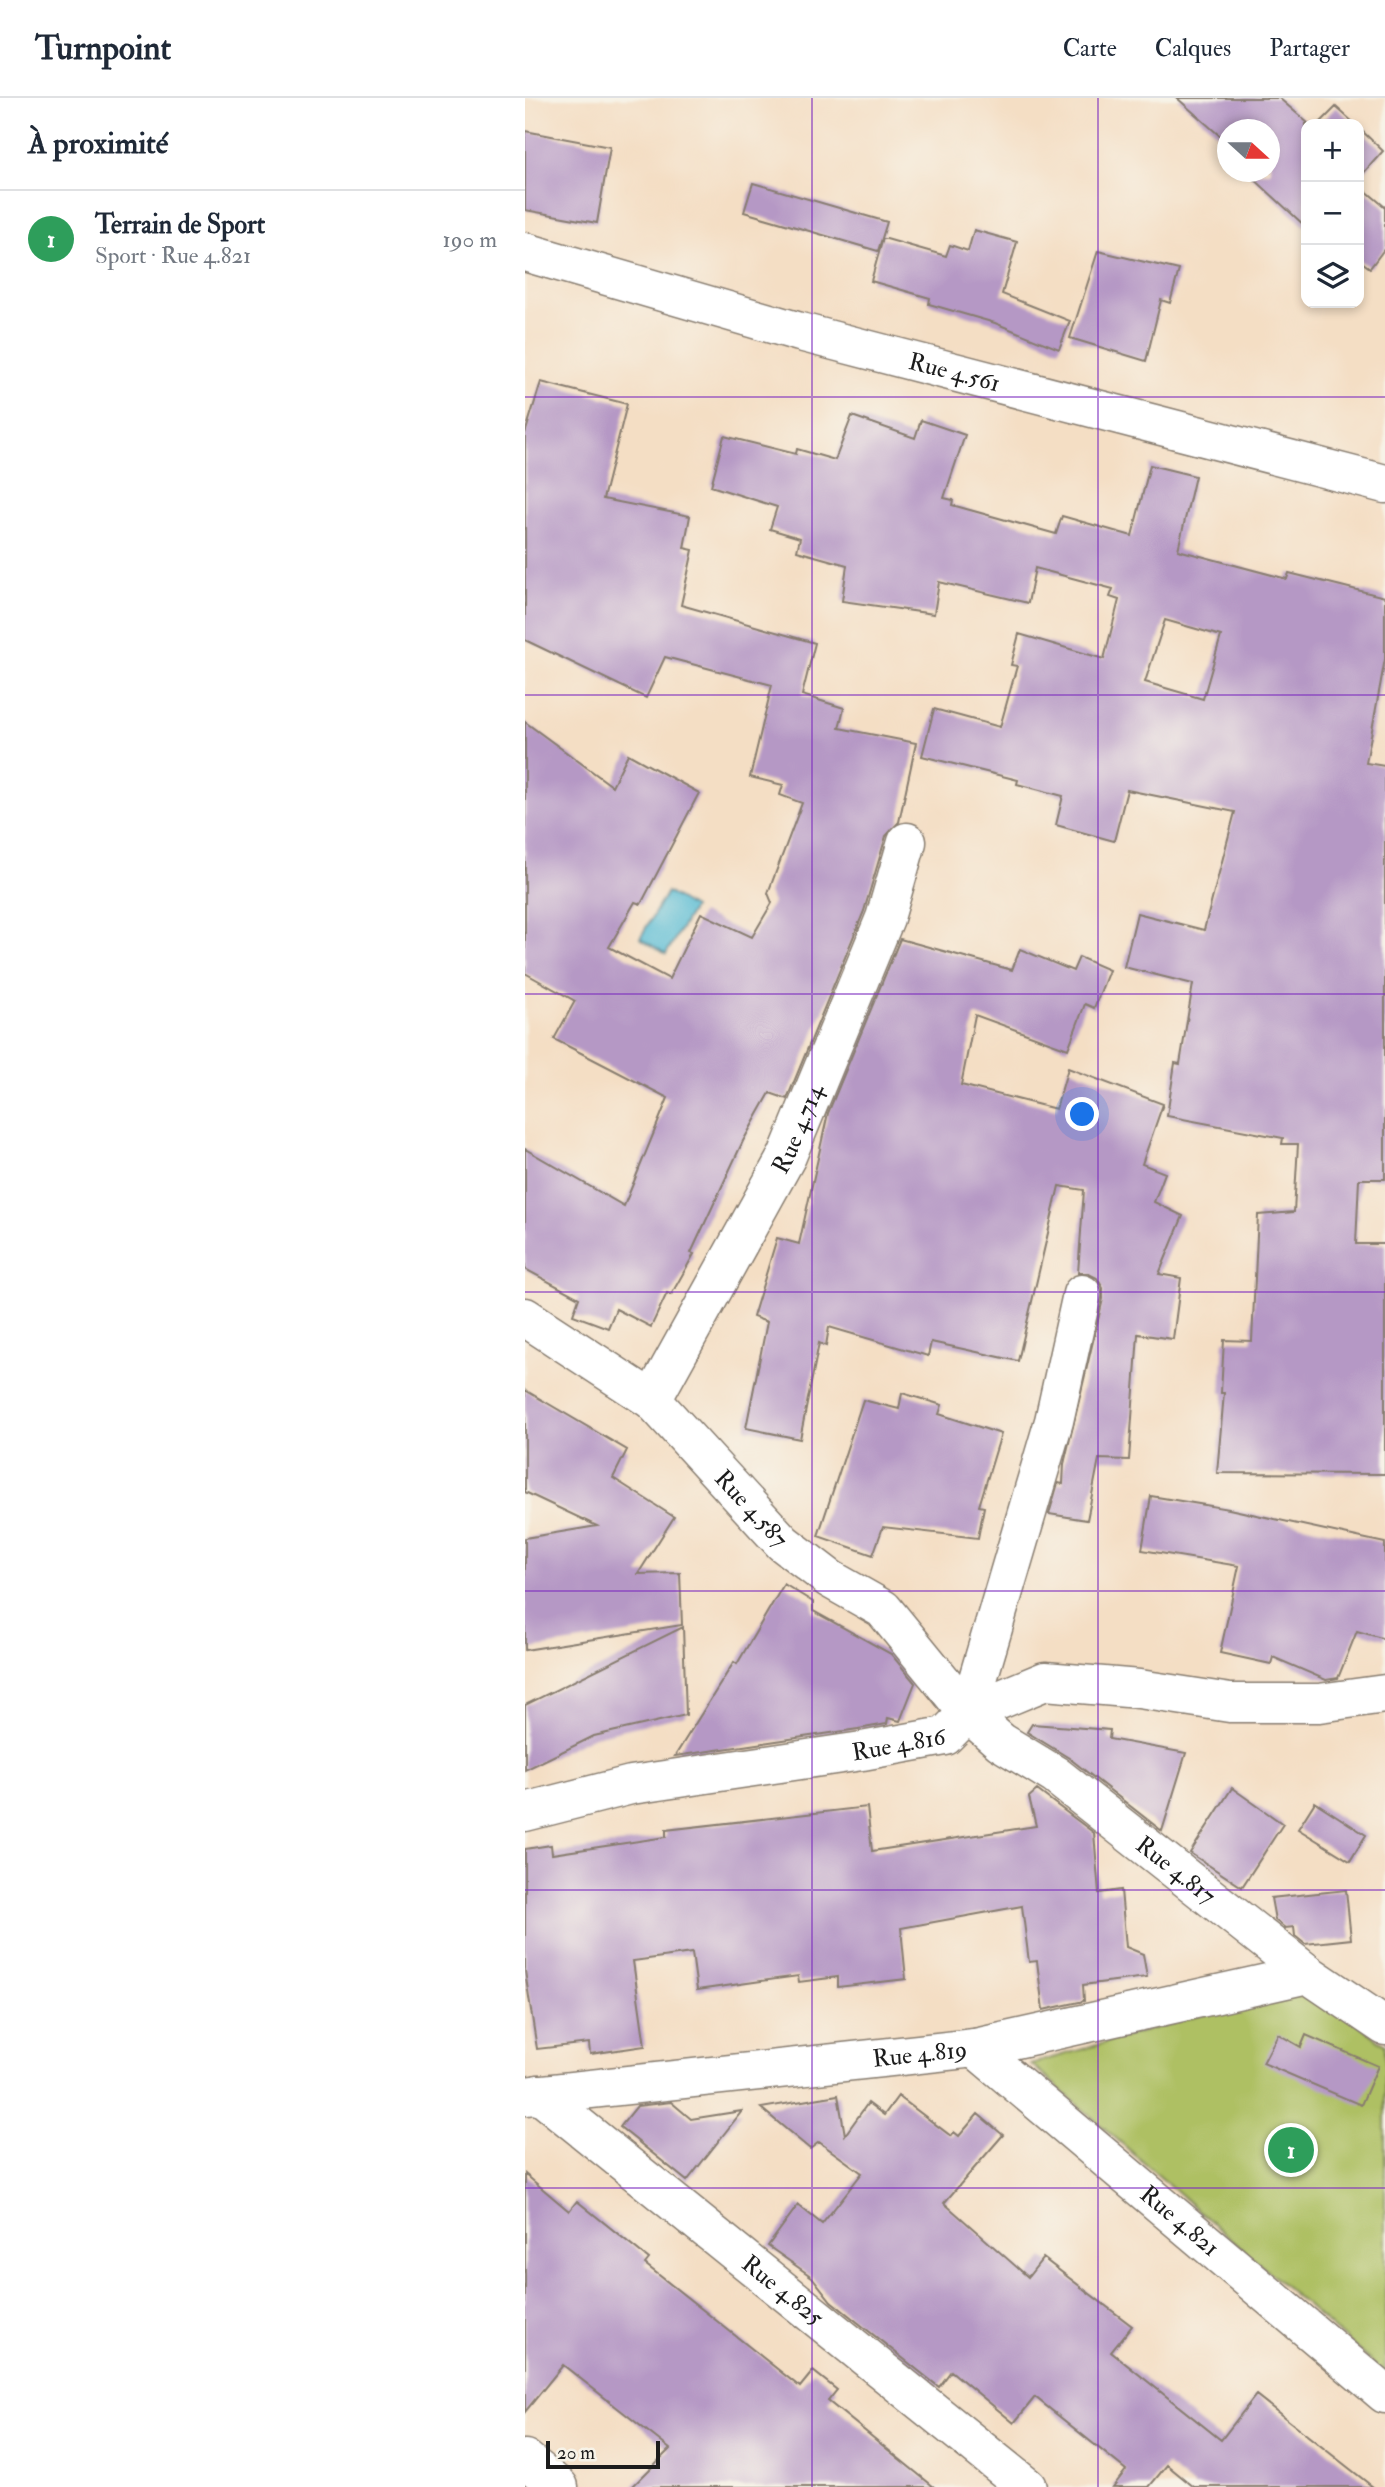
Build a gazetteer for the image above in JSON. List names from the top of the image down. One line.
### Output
{"streets":{"street":["Rue 4.561","Rue 4.714","Rue 4.587","Rue 4.816","Rue 4.817","Rue 4.819","Rue 4.821","Rue 4.825"]},"crossings":[["Rue 4.714","Rue 4.587"],["Rue 4.587","Rue 4.816"],["Rue 4.587","Rue 4.817"],["Rue 4.816","Rue 4.817"],["Rue 4.817","Rue 4.819"],["Rue 4.819","Rue 4.821"],["Rue 4.819","Rue 4.825"]],"scale_bar":"20 m","north":"right","page":{"header":"Turnpoint","nav":["Carte","Calques","Partager"],"heading":"À proximité","map_buttons":["+","−"],"list":[{"mark":"1","name":"Terrain de Sport","note":"Sport · Rue 4.821","value":"190 m"}],"pins":"1","scale":"20 m"}}
